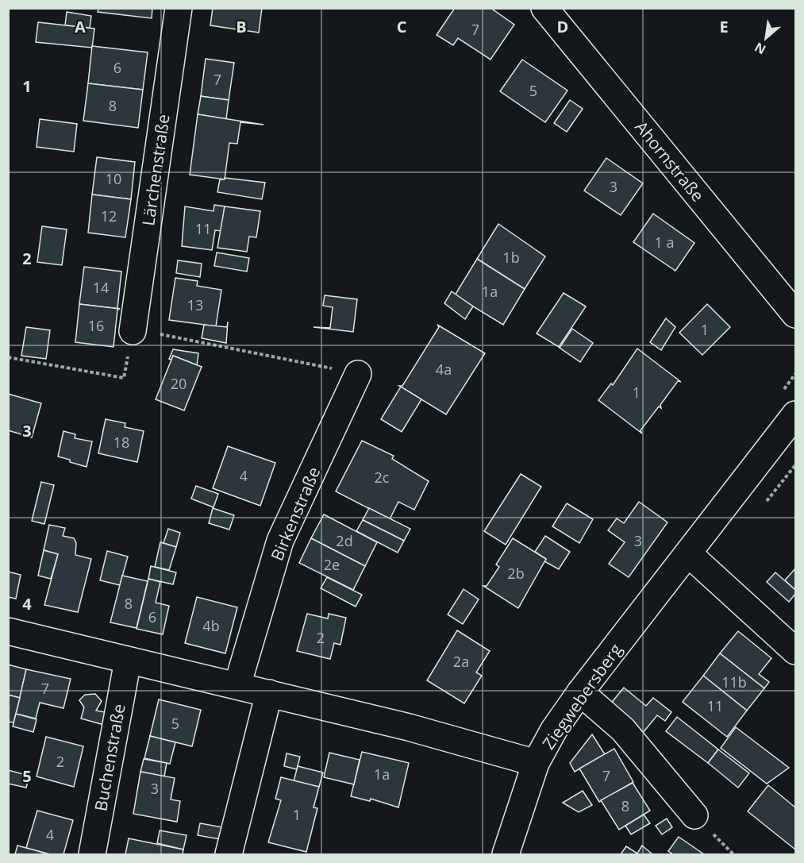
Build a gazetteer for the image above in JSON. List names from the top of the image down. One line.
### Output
{"streets":{"street":["Ahornstraße","Lärchenstraße","Birkenstraße","Ziegwebersberg","Buchenstraße"]},"house_numbers":["7","6","7","5","8","10","3","12","11","1 a","1b","14","1a","13","16","1","4a","20","1","18","4","2c","2d","3","2e","2b","8","6","4b","2","2a","11b","7","11","5","2","1a","7","3","8","1","4"],"north":"bottom left","grid":{"columns":["A","B","C","D","E"],"rows":["1","2","3","4","5"]}}
